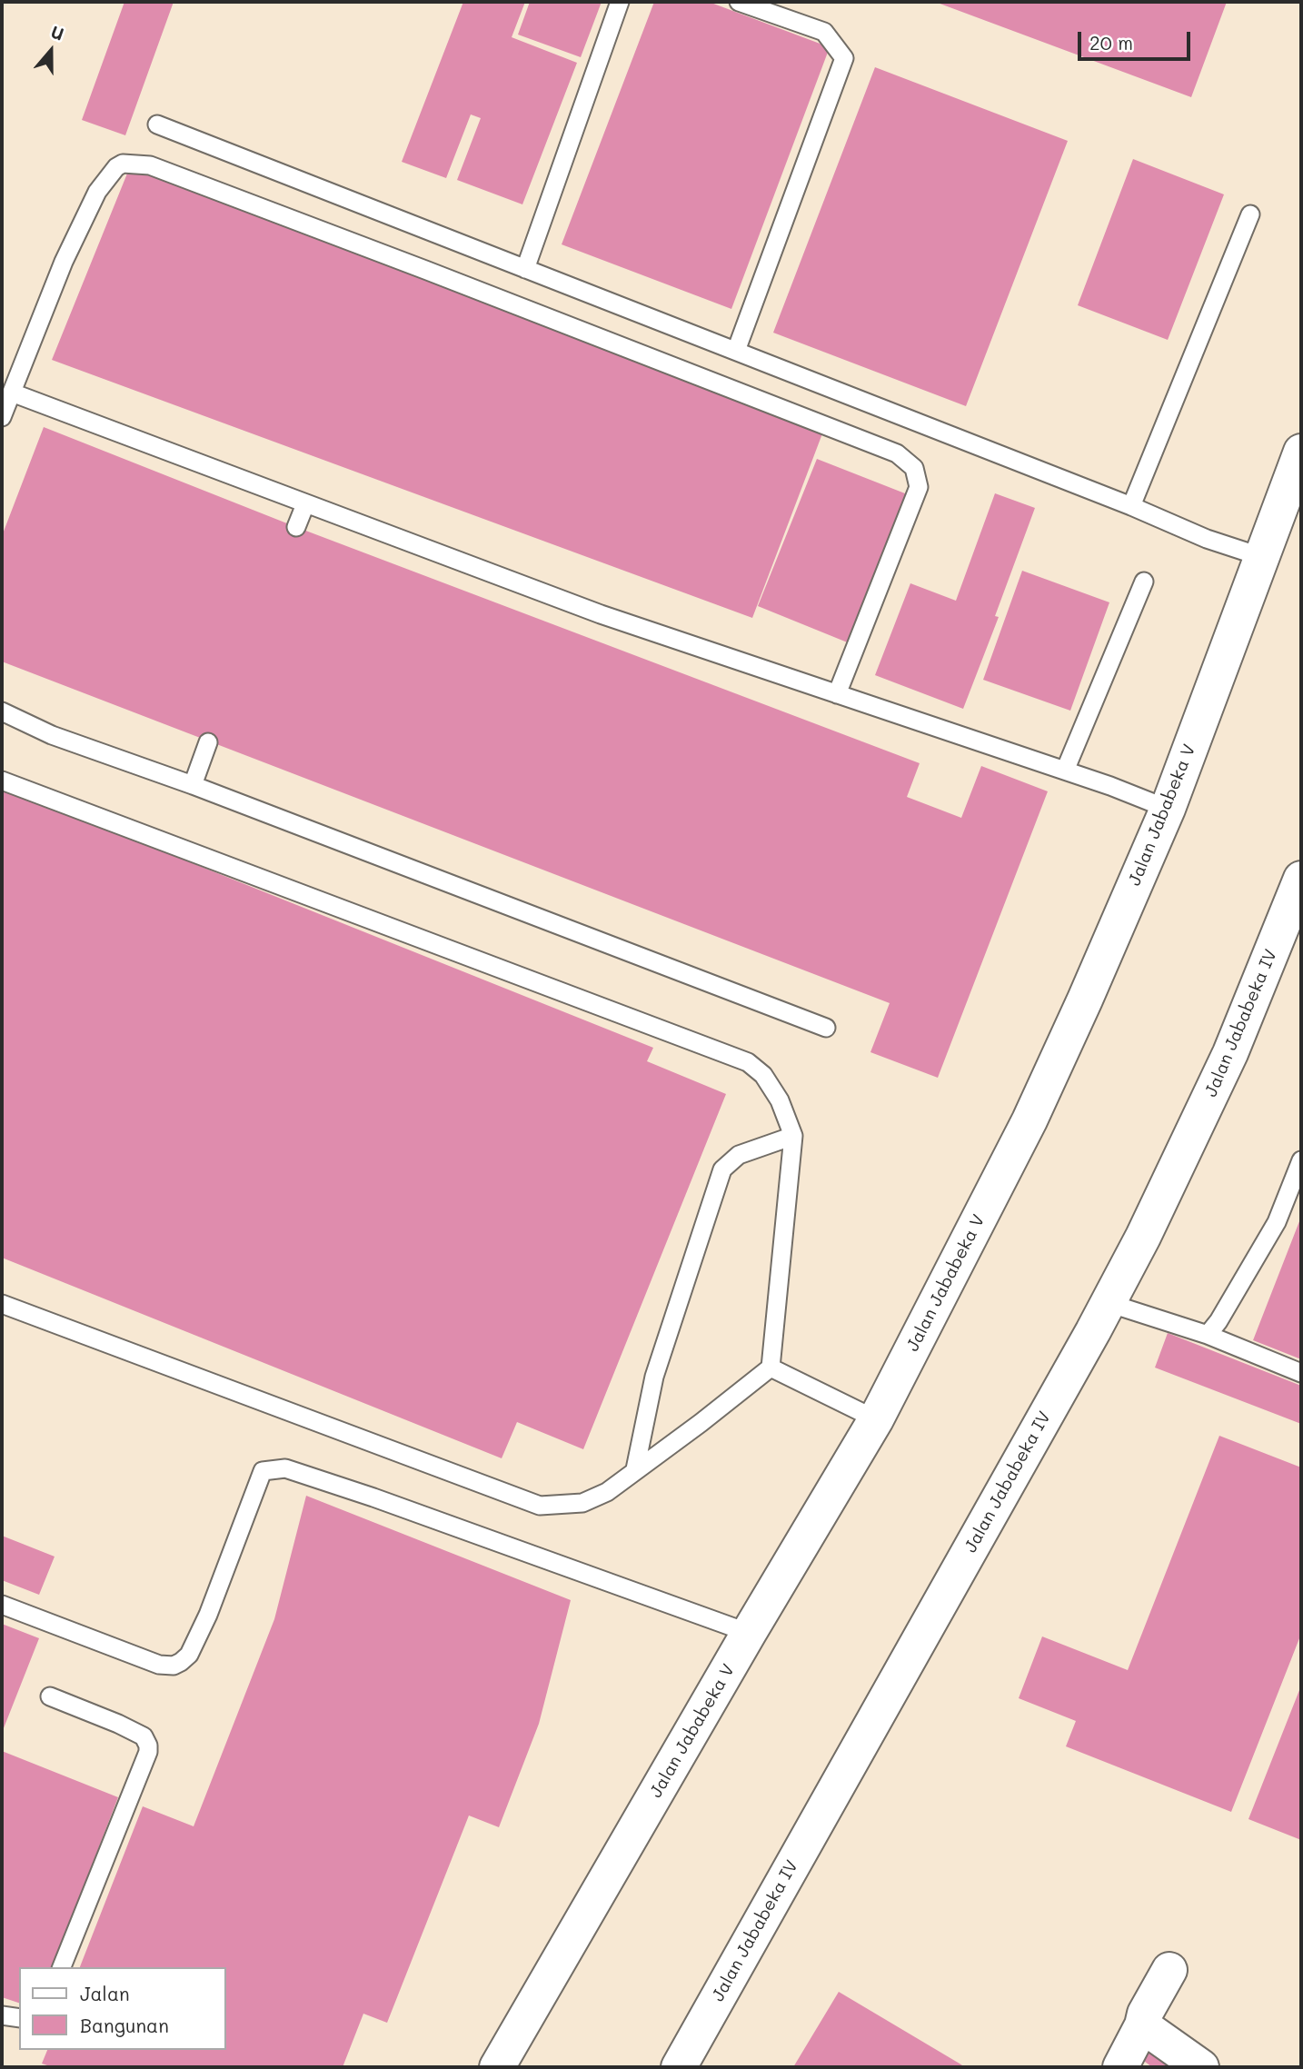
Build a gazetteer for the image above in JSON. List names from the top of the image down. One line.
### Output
{"streets":{"street":["Jalan Jababeka V","Jalan Jababeka IV"]},"legend":["Jalan","Bangunan"],"scale_bar":"20 m","north":"top"}
